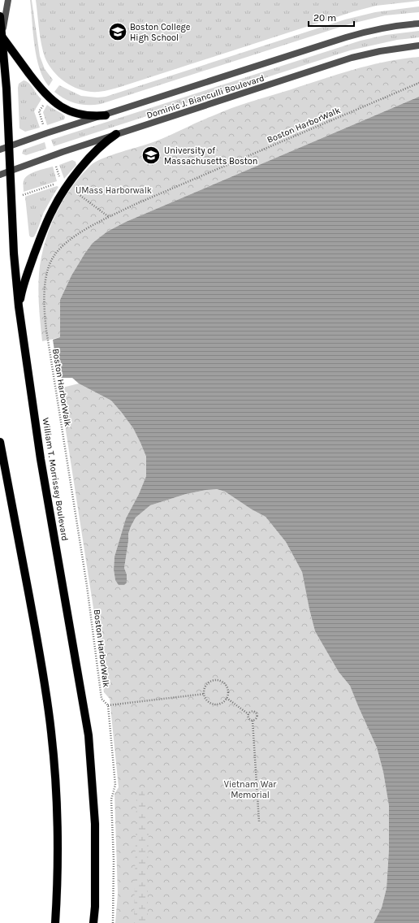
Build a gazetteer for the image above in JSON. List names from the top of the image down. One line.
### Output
{"streets":{"main road":["William T. Morrissey Boulevard"],"street":["Dominic J. Bianculli Boulevard"],"path":["Boston HarborWalk"]},"crossings":[["Dominic J. Bianculli Boulevard","William T. Morrissey Boulevard"]],"parks":["UMass Harborwalk","Vietnam War Memorial"],"places":{"school or university":["Boston College High School","University of Massachusetts Boston"]},"scale_bar":"20 m"}
